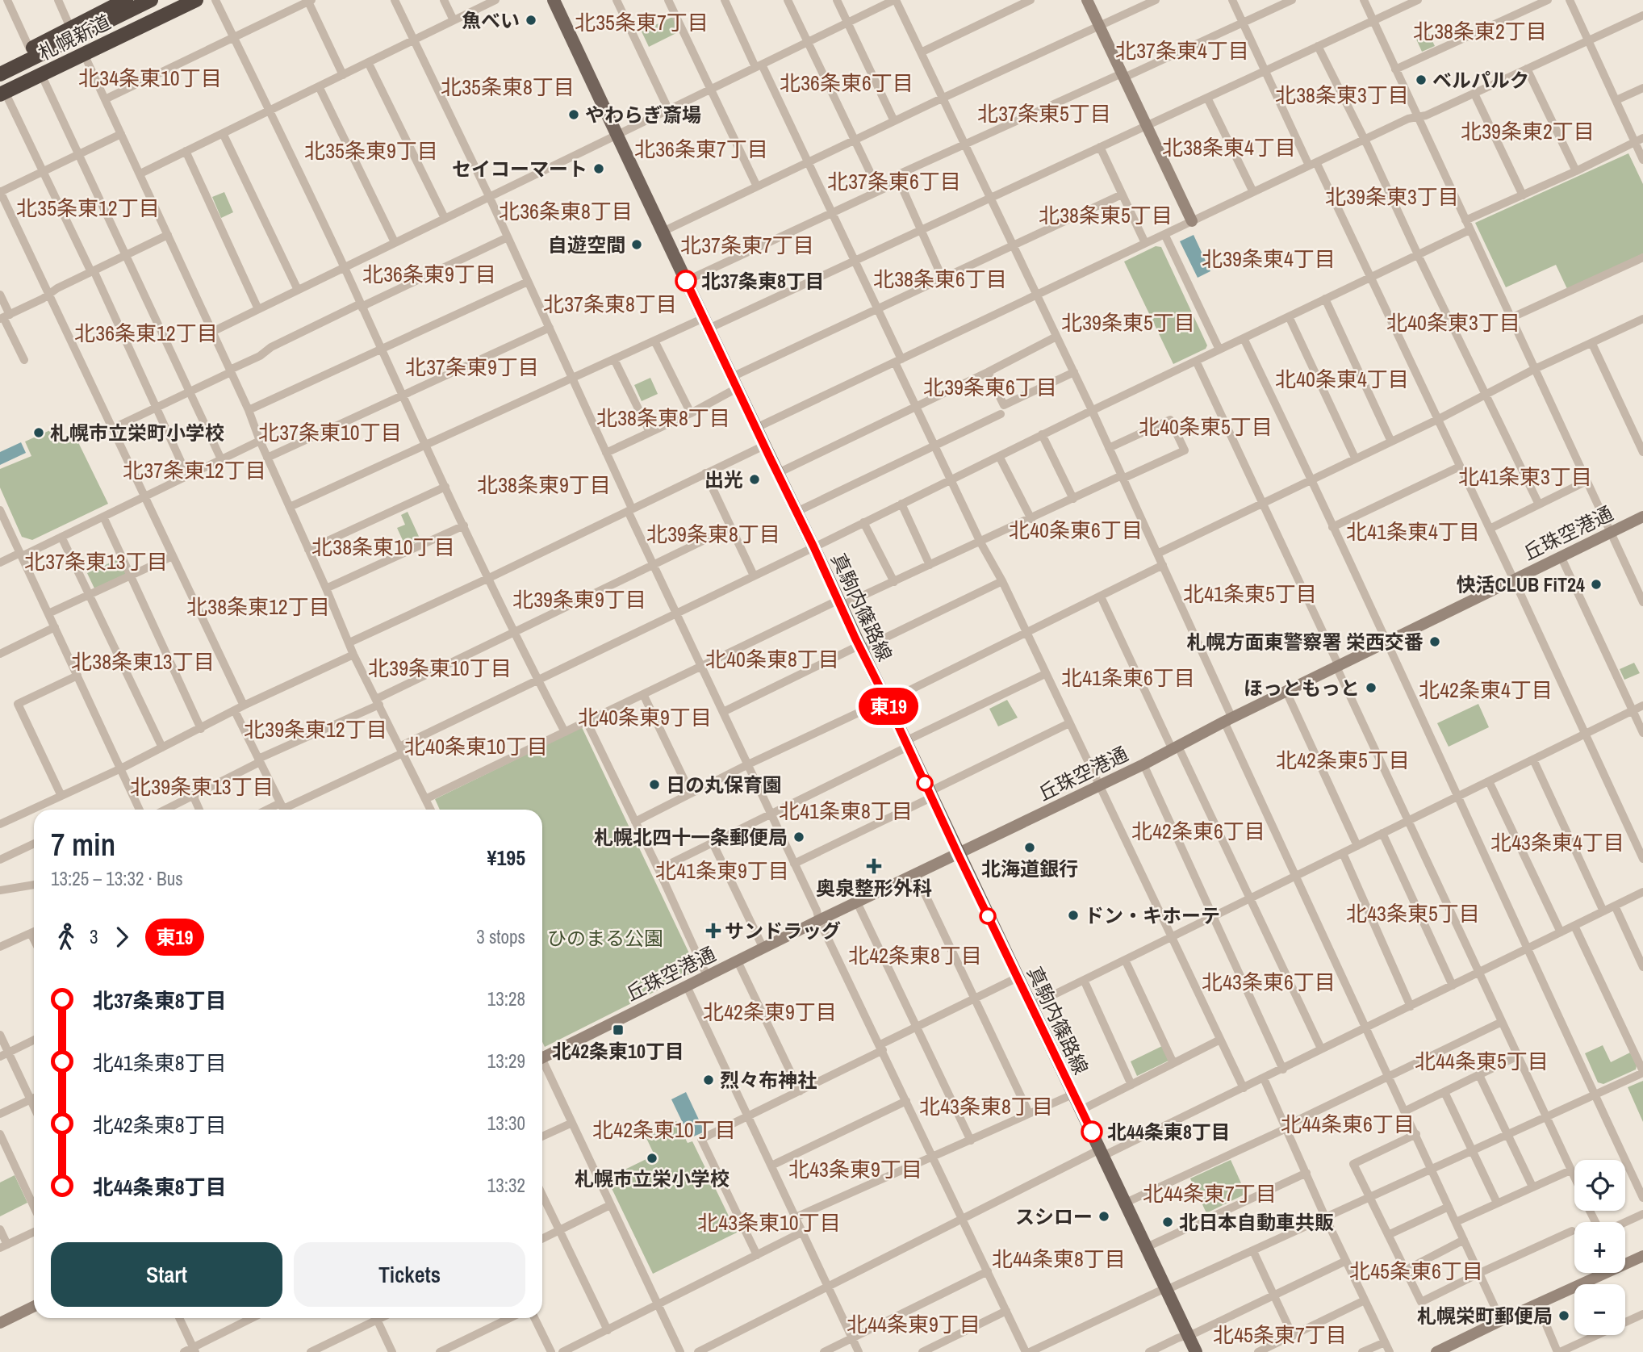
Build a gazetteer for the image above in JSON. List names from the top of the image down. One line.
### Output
{"streets":{"highway":["札幌新道"],"main road":["丘珠空港通","真駒内篠路線"]},"crossings":[["丘珠空港通","真駒内篠路線"]],"districts":["北35条東7丁目","北38条東2丁目","北37条東4丁目","北34条東10丁目","北36条東6丁目","北35条東8丁目","北38条東3丁目","北37条東5丁目","北39条東2丁目","北38条東4丁目","北36条東7丁目","北35条東9丁目","北37条東6丁目","北39条東3丁目","北35条東12丁目","北36条東8丁目","北38条東5丁目","北37条東7丁目","北39条東4丁目","北36条東9丁目","北38条東6丁目","北37条東8丁目","北39条東5丁目","北40条東3丁目","北36条東12丁目","北37条東9丁目","北40条東4丁目","北39条東6丁目","北38条東8丁目","北40条東5丁目","北37条東10丁目","北37条東12丁目","北41条東3丁目","北38条東9丁目","北40条東6丁目","北41条東4丁目","北39条東8丁目","北38条東10丁目","北37条東13丁目","北41条東5丁目","北39条東9丁目","北38条東12丁目","北40条東8丁目","北38条東13丁目","北39条東10丁目","北41条東6丁目","北42条東4丁目","北40条東9丁目","北39条東12丁目","北40条東10丁目","北42条東5丁目","北39条東13丁目","北41条東8丁目","北42条東6丁目","北43条東4丁目","北41条東9丁目","北43条東5丁目","北42条東8丁目","北43条東6丁目","北42条東9丁目","北44条東5丁目","北43条東8丁目","北44条東6丁目","北42条東10丁目","北43条東9丁目","北44条東7丁目","北43条東10丁目","北44条東8丁目","北45条東6丁目","北44条東9丁目","北45条東7丁目"],"parks":["ひのまる公園"],"places":{"other":["魚べい","ベルパルク","やわらぎ斎場","セイコーマート","自遊空間","北37条東8丁目","札幌市立栄町小学校","出光","快活CLUB FiT24","札幌方面東警察署 栄西交番","ほっともっと","日の丸保育園","札幌北四十一条郵便局","北海道銀行","ドン・キホーテ","烈々布神社","北44条東8丁目","札幌市立栄小学校","スシロー","北日本自動車共販","札幌栄町郵便局"],"health":["奥泉整形外科","サンドラッグ"],"transit":["北42条東10丁目"]},"lines":["bus line 東19"],"page":{"on_map":"東19","heading":["7 min","13:25 – 13:32 · Bus","¥195"],"legs":["3","東19","3 stops"],"list":[{"name":"北37条東8丁目","value":"13:28"},{"name":"北41条東8丁目","value":"13:29"},{"name":"北42条東8丁目","value":"13:30"},{"name":"北44条東8丁目","value":"13:32"}],"map_buttons":["+","−"],"buttons":["Start","Tickets"]}}
